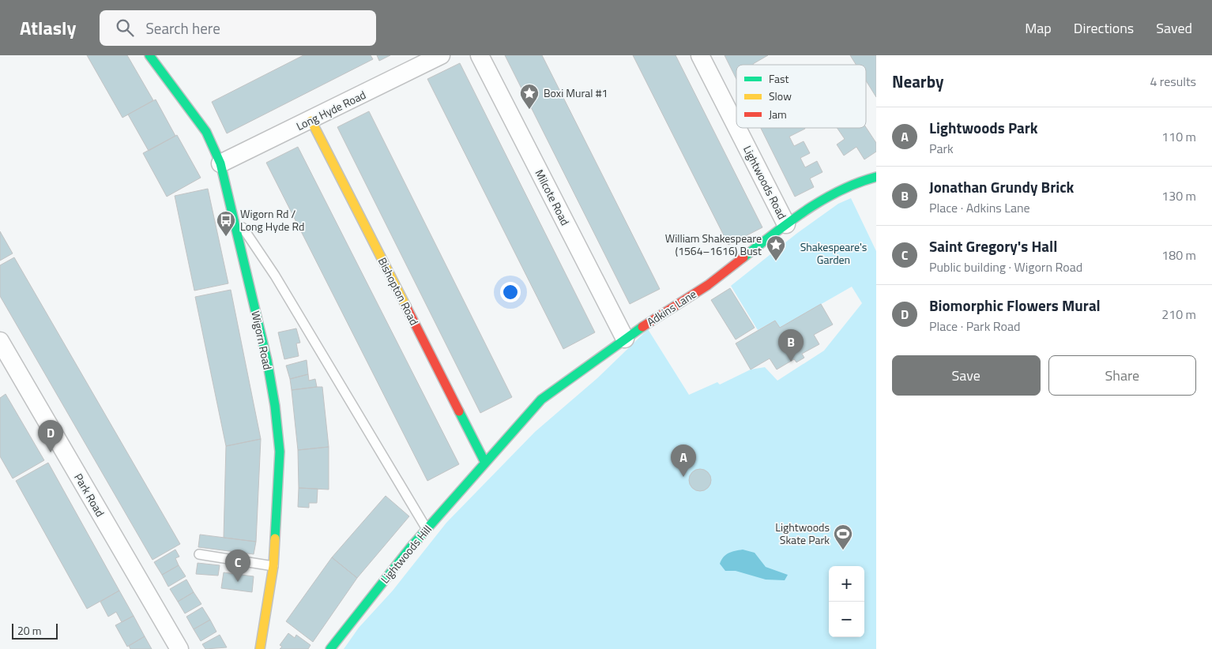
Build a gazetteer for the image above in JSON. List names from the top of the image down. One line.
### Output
{"streets":{"street":["Long Hyde Road","Lightwoods Road","Milcote Road","Bishopton Road","Adkins Lane","Wigorn Road","Park Road","Lightwoods Hill"]},"crossings":[["Long Hyde Road","Bishopton Road"],["Long Hyde Road","Wigorn Road"],["Lightwoods Road","Adkins Lane"],["Milcote Road","Adkins Lane"],["Bishopton Road","Adkins Lane"],["Bishopton Road","Lightwoods Hill"],["Adkins Lane","Lightwoods Hill"]],"parks":["Shakespeare's Garden"],"places":{"place":["Boxi Mural #1","William Shakespeare (1564–1616) Bust"],"bus stop":["Wigorn Rd / Long Hyde Rd"],"sports":["Lightwoods Skate Park"]},"legend":["Fast","Slow","Jam"],"scale_bar":"20 m","page":{"header":"Atlasly","search":"Search here","nav":["Map","Directions","Saved"],"heading":["Nearby","4 results"],"list":[{"mark":"A","name":"Lightwoods Park","note":"Park","value":"110 m"},{"mark":"B","name":"Jonathan Grundy Brick","note":"Place · Adkins Lane","value":"130 m"},{"mark":"C","name":"Saint Gregory's Hall","note":"Public building · Wigorn Road","value":"180 m"},{"mark":"D","name":"Biomorphic Flowers Mural","note":"Place · Park Road","value":"210 m"}],"pins":["B","D","A","C"],"buttons":["Save","Share"],"map_buttons":["+","−"],"scale":"20 m"}}
